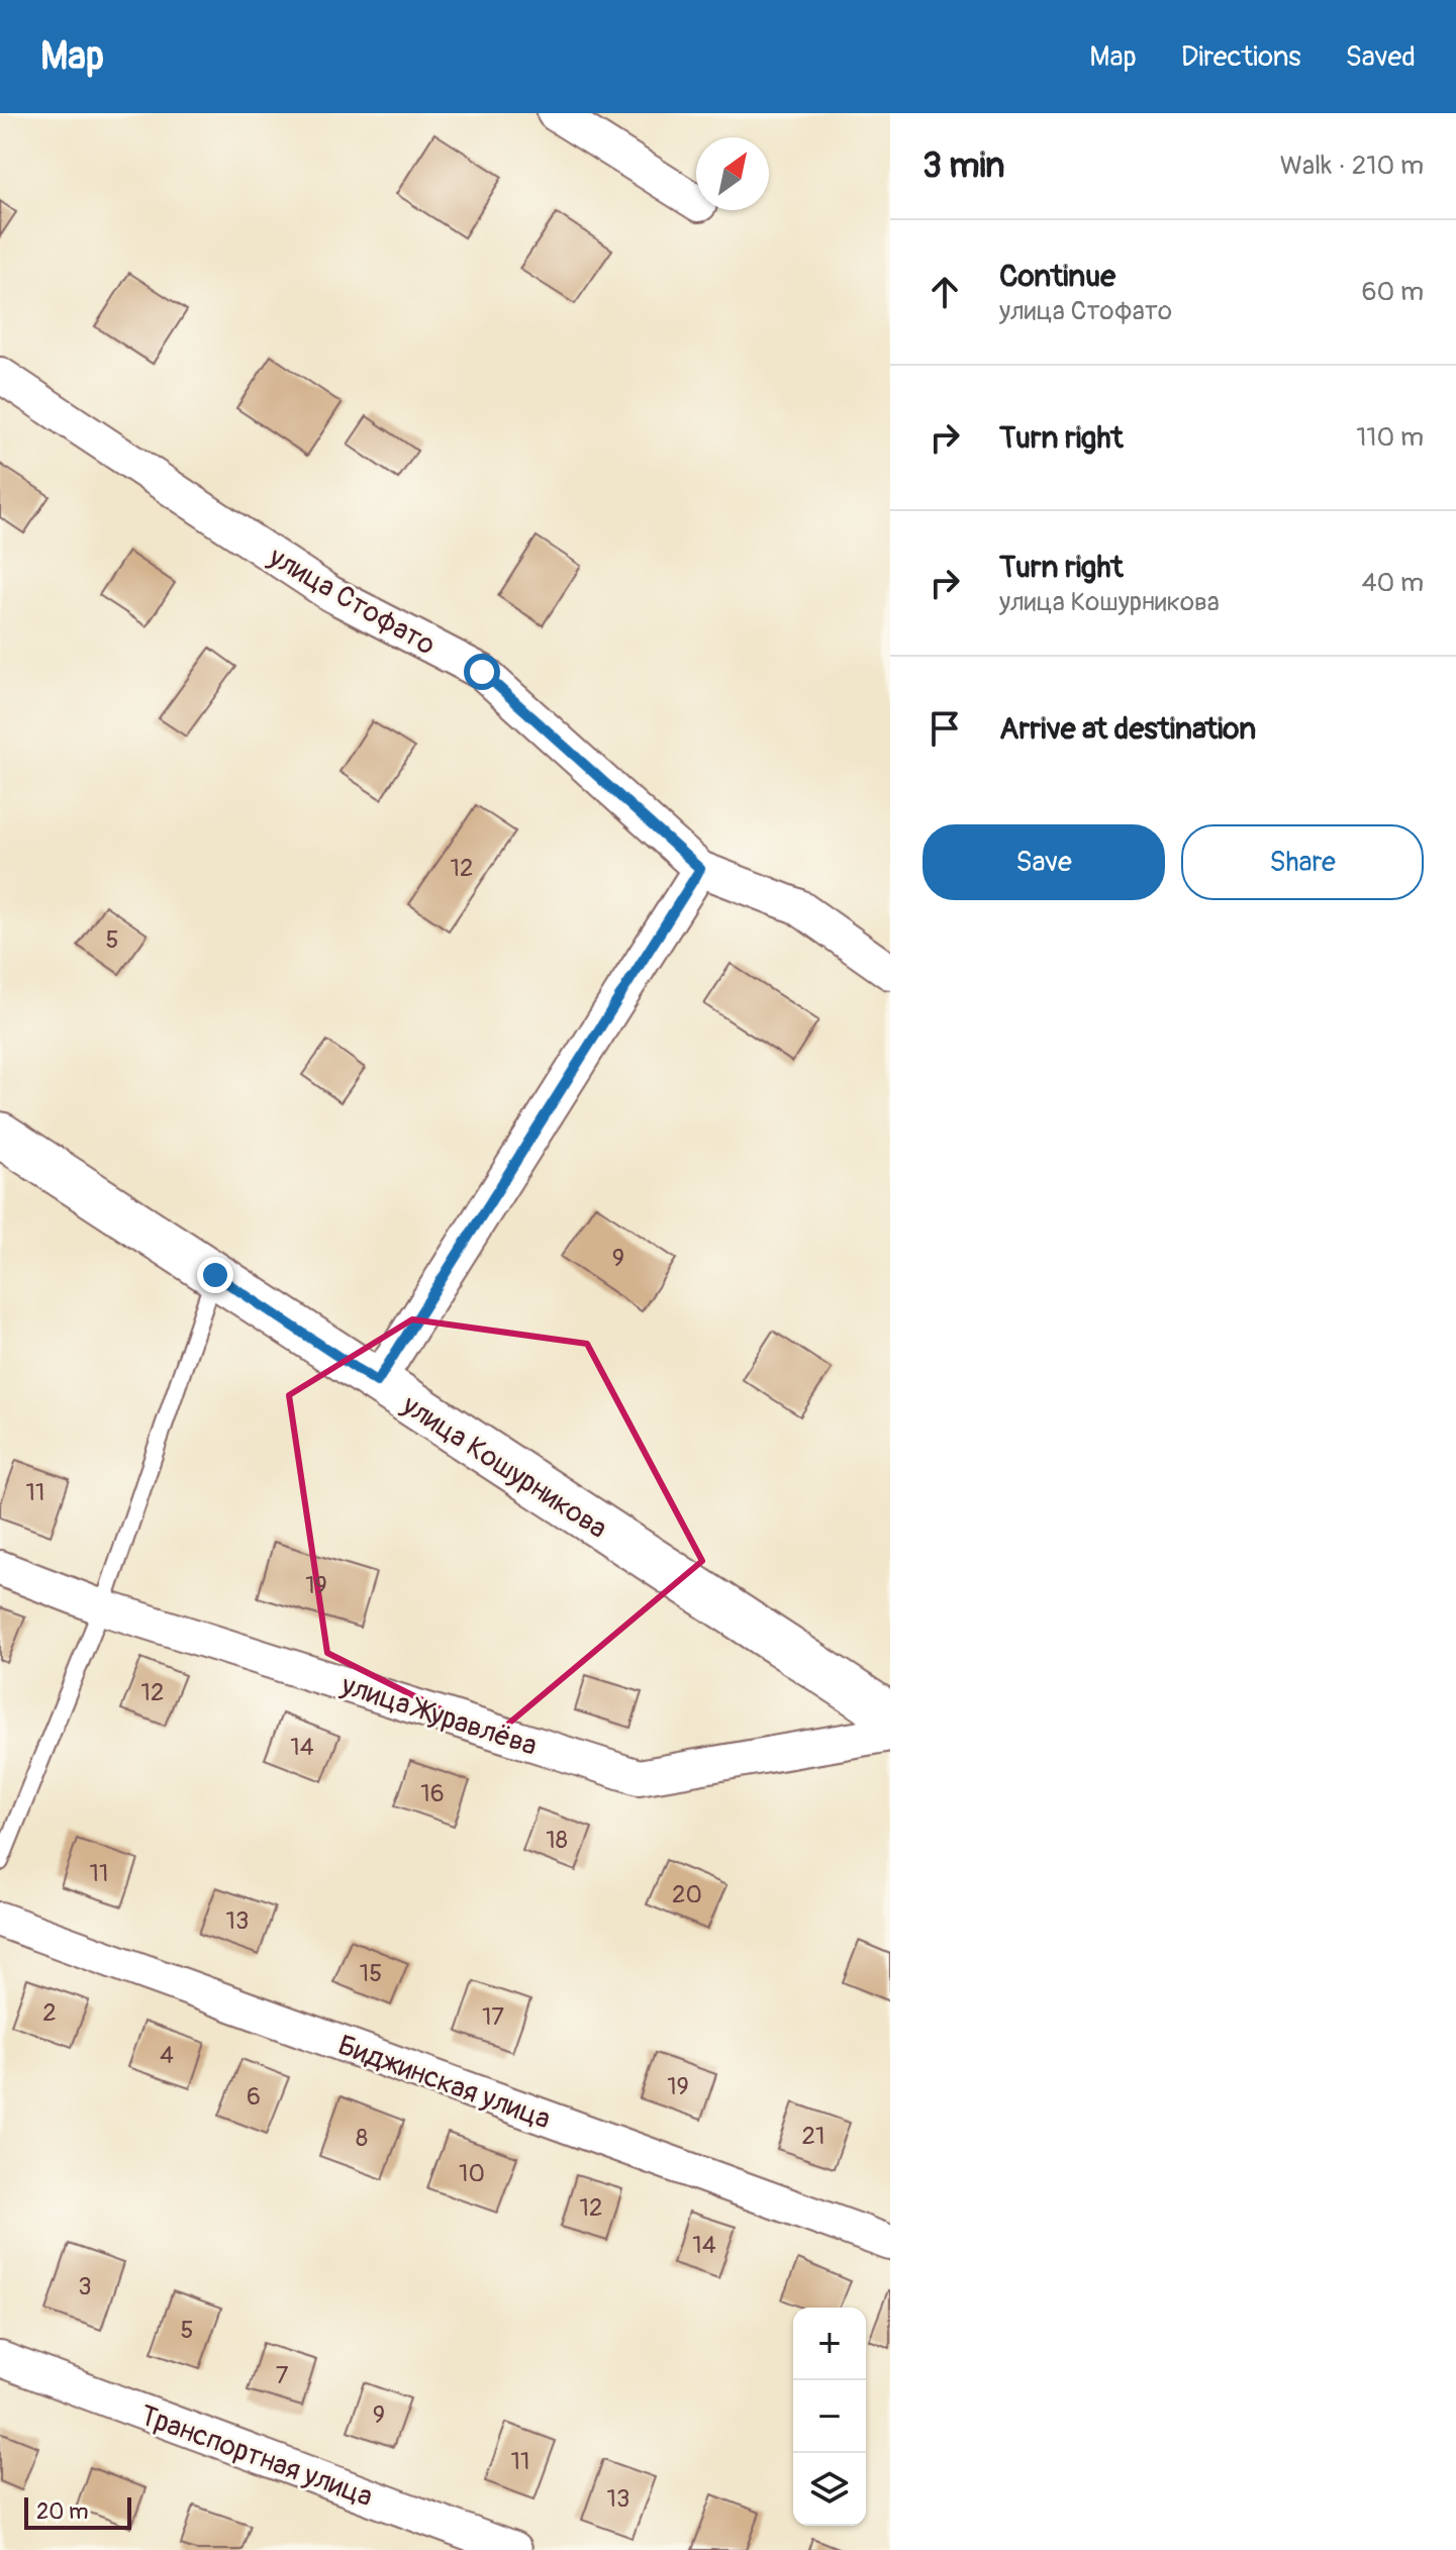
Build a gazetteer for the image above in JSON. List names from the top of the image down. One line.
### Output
{"streets":{"main road":["улица Кошурникова"],"street":["улица Стофато","улица Журавлёва","Биджинская улица","Транспортная улица"]},"house_numbers":["12","5","9","11","19","12","14","16","18","11","20","13","15","2","17","4","19","6","21","8","10","12","14","3","5","7","9","11","13"],"scale_bar":"20 m","north":"top right","page":{"header":"Map","nav":["Map","Directions","Saved"],"heading":["3 min","Walk · 210 m"],"list":[["Continue","улица Стофато","60 m"],["Turn right","110 m"],["Turn right","улица Кошурникова","40 m"],"Arrive at destination"],"buttons":["Save","Share"],"map_buttons":["+","−"],"scale":"20 m"}}
